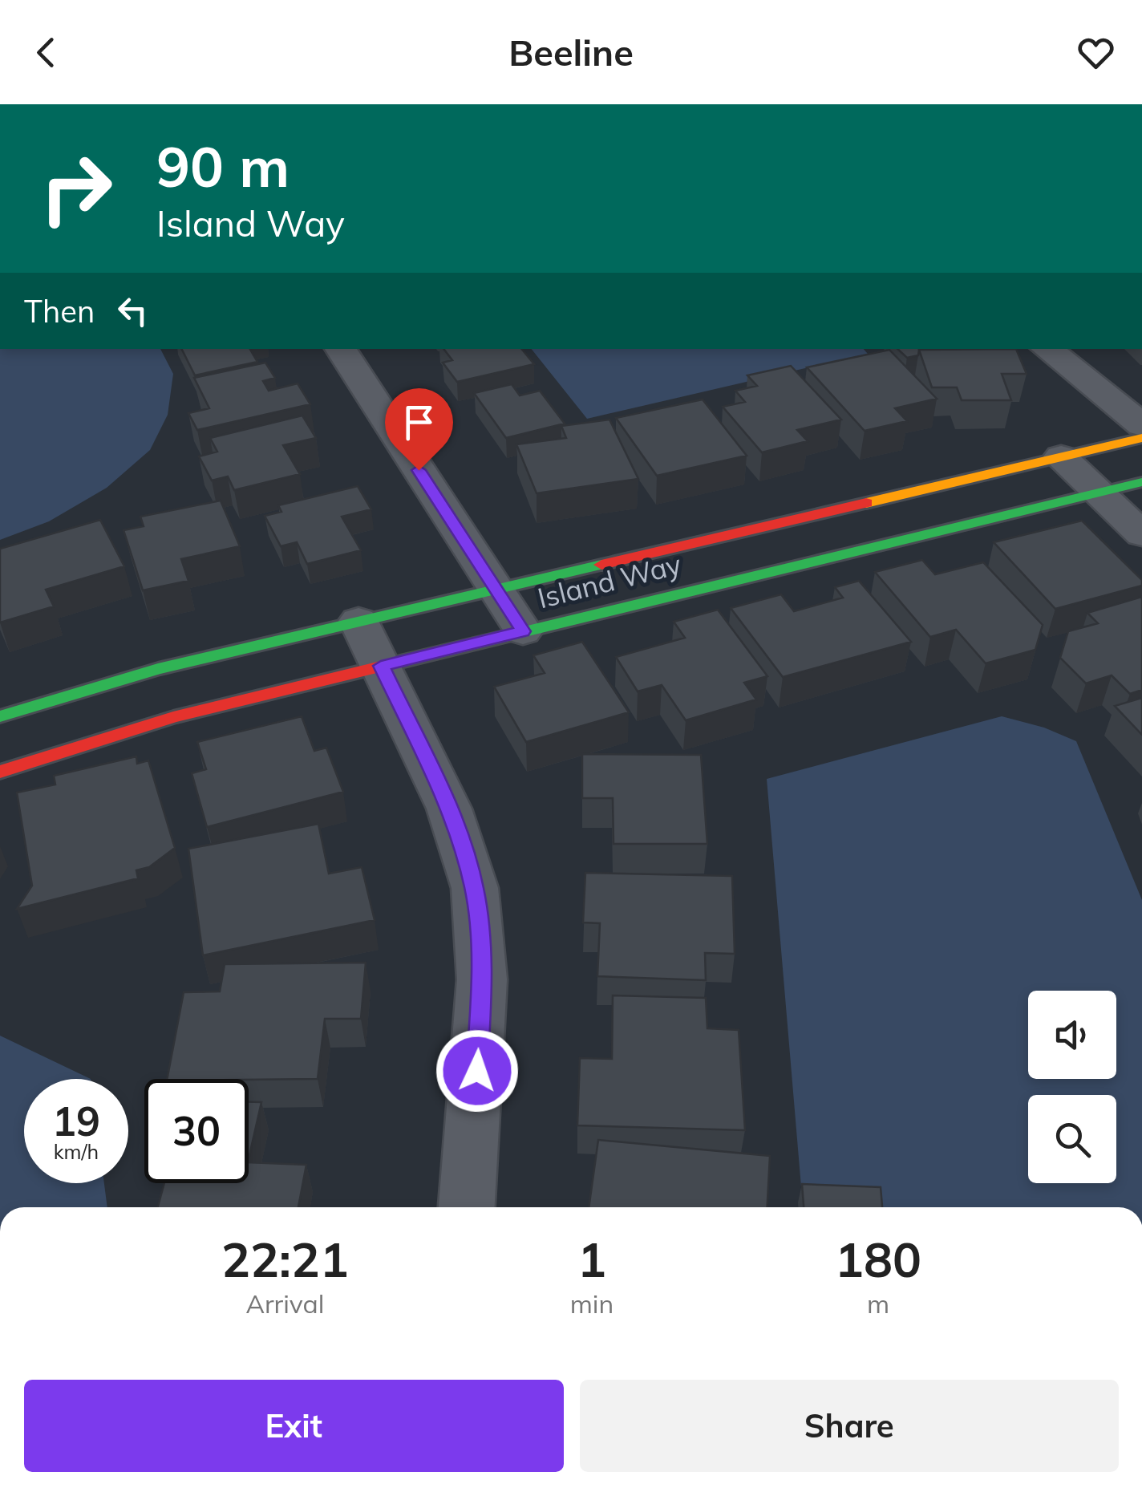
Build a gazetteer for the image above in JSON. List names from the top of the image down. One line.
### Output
{"streets":{"street":["Island Way"]},"page":{"header":"Beeline","turn":["90 m","Island Way"],"then":"Then","speed":"19 km/h","limit":"30","eta":["22:21","Arrival","1","min","180","m"],"buttons":["Exit","Share"]}}
